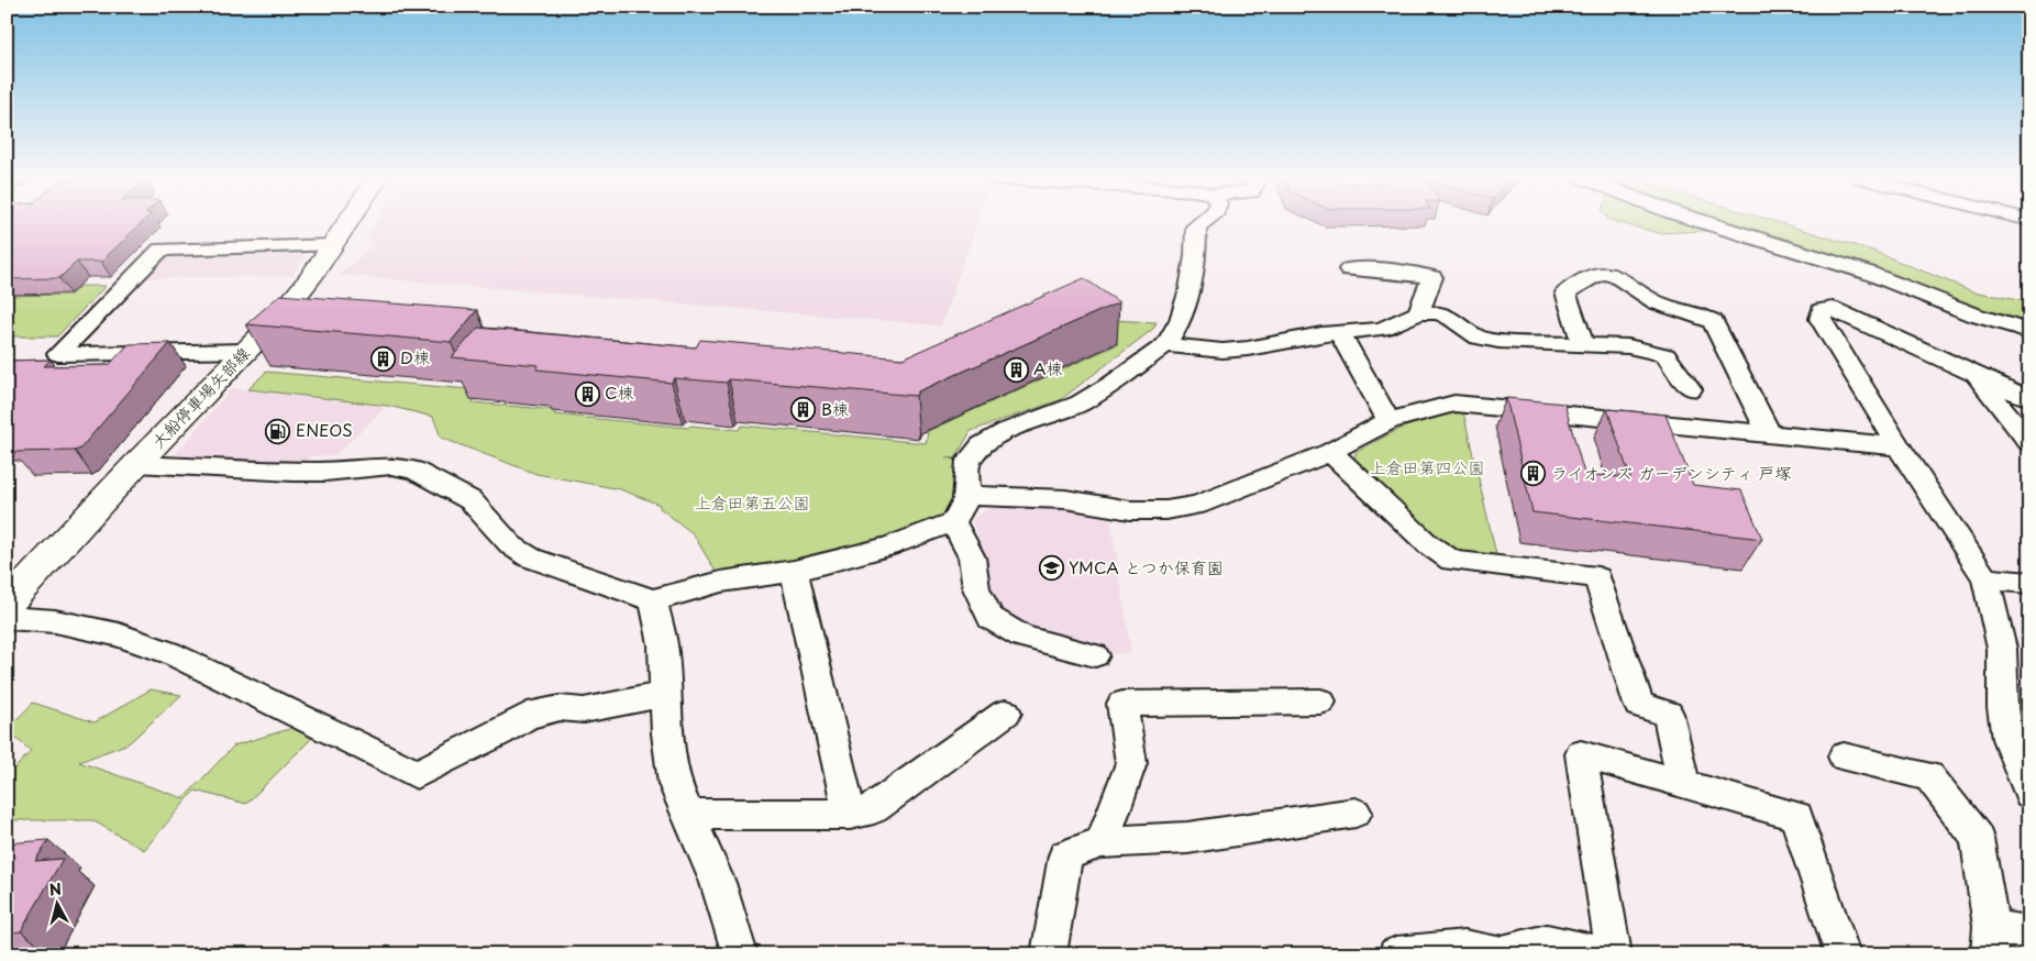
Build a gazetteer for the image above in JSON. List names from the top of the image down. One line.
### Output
{"streets":{"main road":["大船停車場矢部線"]},"parks":["上倉田第四公園","上倉田第五公園"],"places":{"building":["D棟","A棟","C棟","B棟","ライオンズ ガーデンシティ 戸塚"],"fuel station":["ENEOS"],"school or university":["YMCA とつか保育園"]},"north":"top"}
